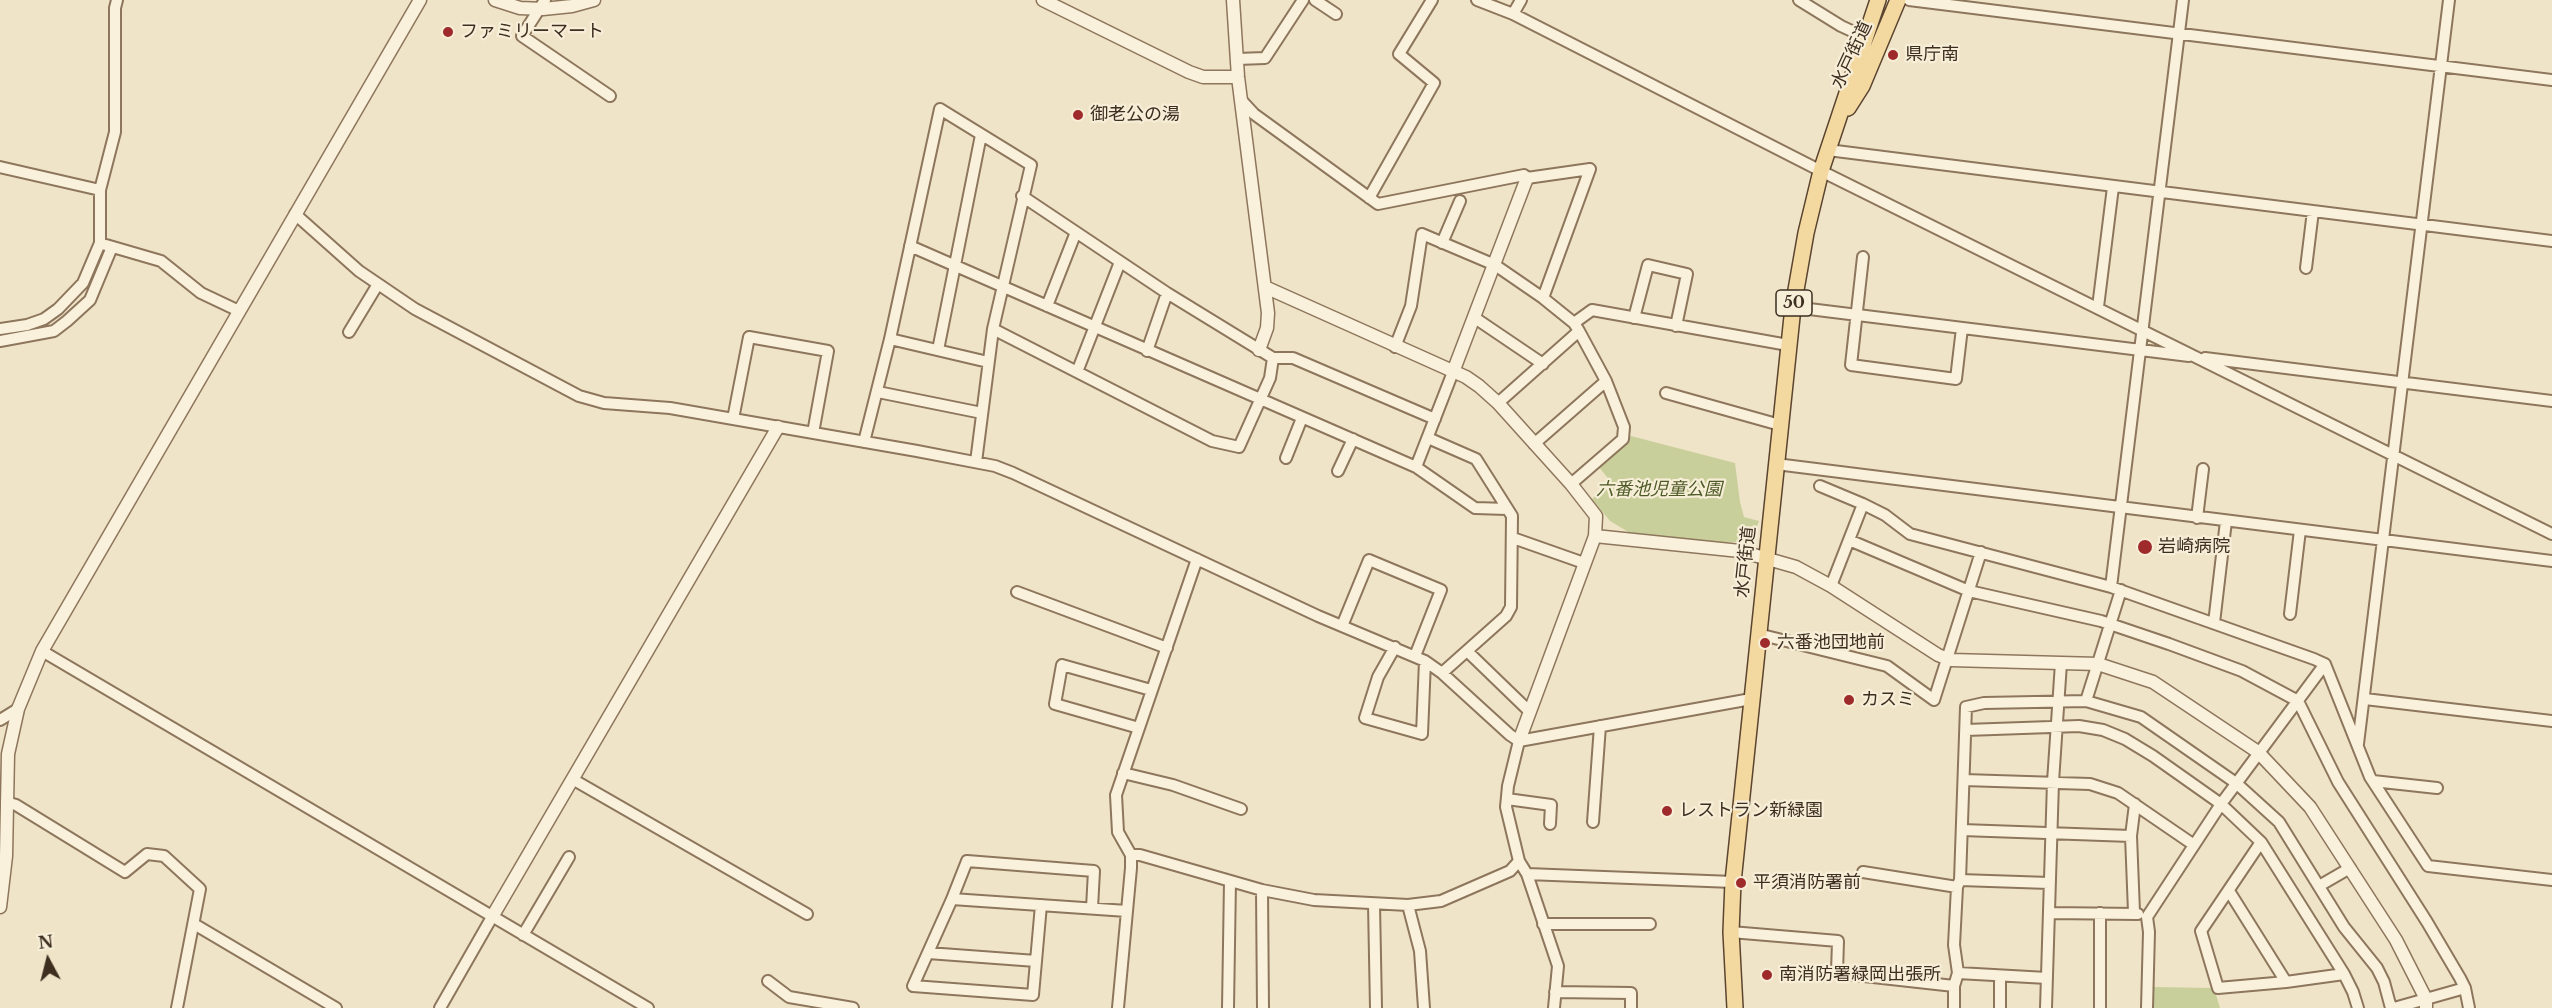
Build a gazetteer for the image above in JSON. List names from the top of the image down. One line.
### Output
{"streets":{"main road":["水戸街道","50"]},"parks":["六番池児童公園"],"places":["ファミリーマート","県庁南","御老公の湯","岩崎病院","六番池団地前","カスミ","レストラン新緑園","平須消防署前","南消防署緑岡出張所"],"north":"top"}
